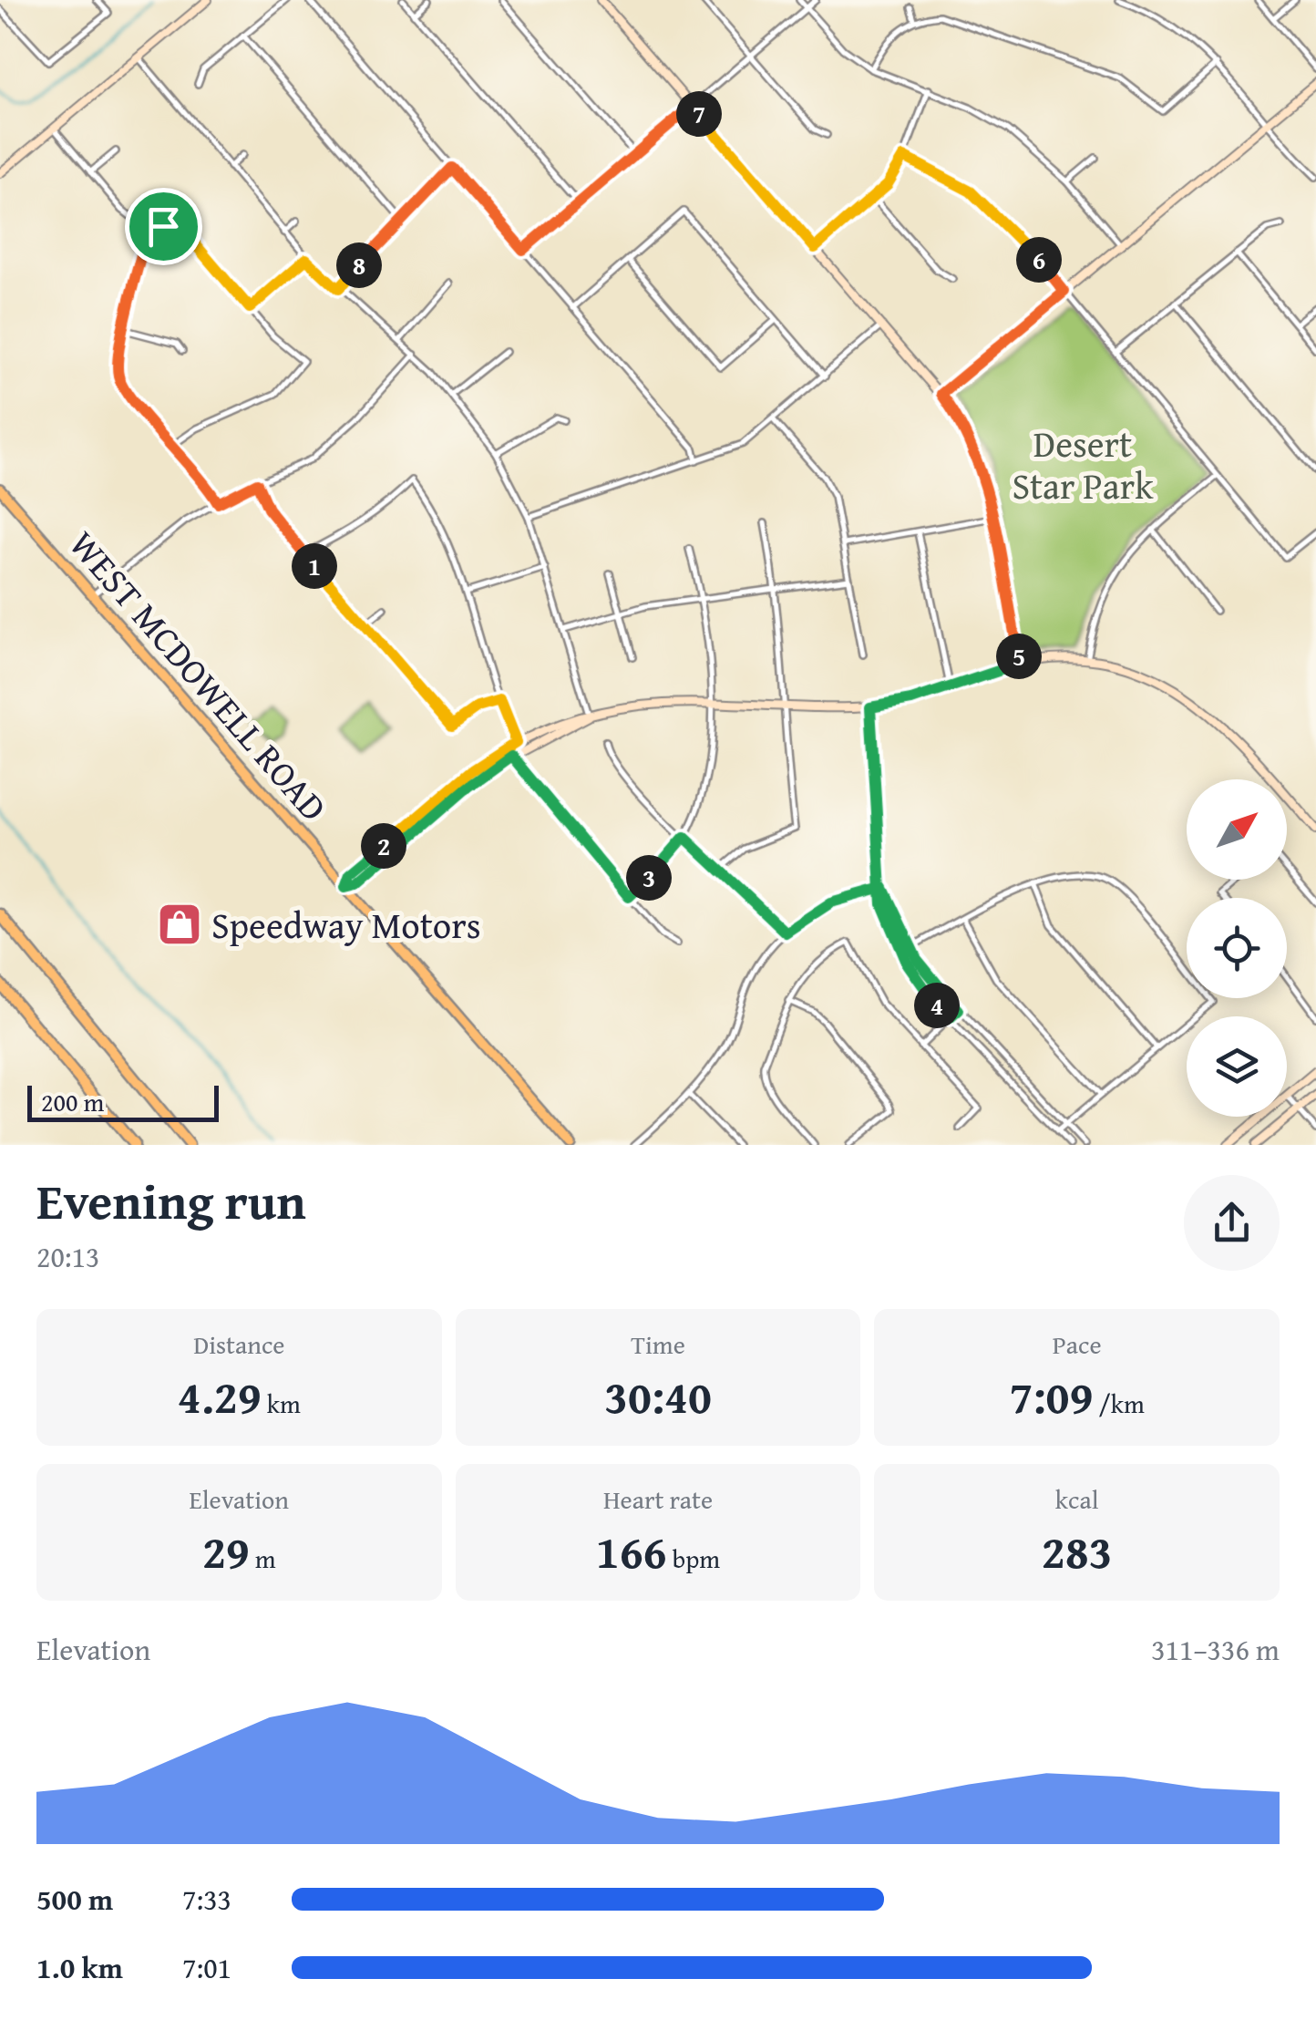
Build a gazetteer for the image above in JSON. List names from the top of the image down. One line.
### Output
{"streets":{"main road":["WEST MCDOWELL ROAD"]},"parks":["Desert Star Park"],"places":{"shop":["Speedway Motors"]},"scale_bar":"200 m","north":"top right","page":{"pins":["7","6","8","1","5","2","3","4"],"scale":"200 m","heading":["Evening run","20:13"],"stats":[["Distance","4.29 km"],["Time","30:40"],["Pace","7:09 /km"],["Elevation","29 m"],["Heart rate","166 bpm"],["kcal","283"]],"chart":["Elevation","311–336 m"],"list":[{"name":"500 m","note":"7:33"},{"name":"1.0 km","note":"7:01"}]}}
